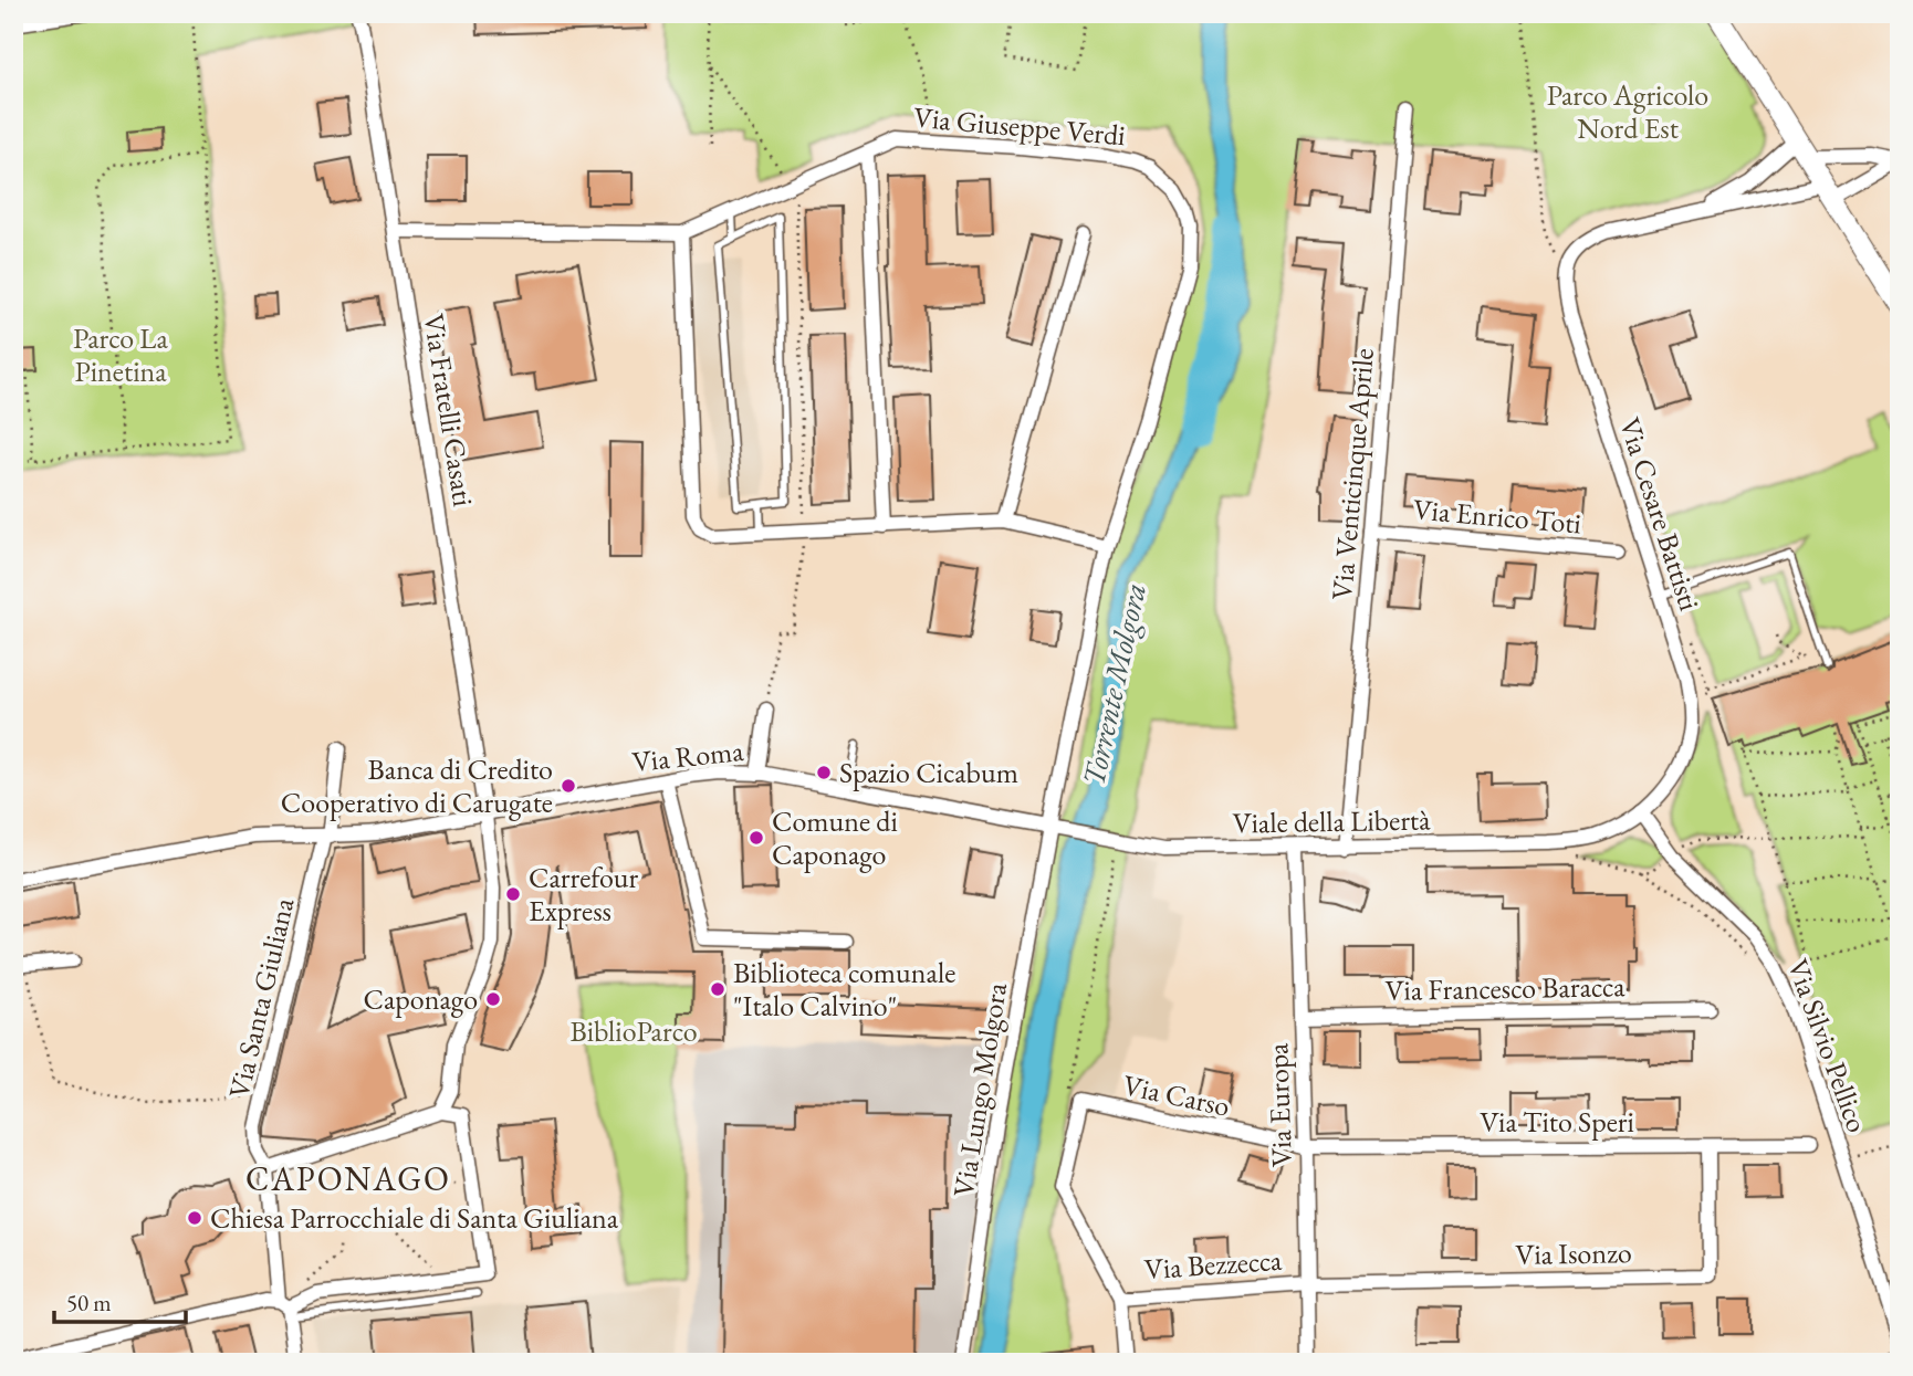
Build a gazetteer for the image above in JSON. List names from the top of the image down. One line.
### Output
{"streets":{"street":["Via Giuseppe Verdi","Via Fratelli Casati","Via Venticinque Aprile","Via Cesare Battisti","Via Enrico Toti","Via Roma","Viale della Libertà","Via Francesco Baracca","Via Santa Giuliana","Via Silvio Pellico","Via Lungo Molgora","Via Carso","Via Europa","Via Tito Speri","Via Isonzo","Via Bezzecca"]},"crossings":[["Via Giuseppe Verdi","Via Fratelli Casati"],["Via Giuseppe Verdi","Via Roma"],["Via Giuseppe Verdi","Via Lungo Molgora"],["Via Fratelli Casati","Via Roma"],["Via Venticinque Aprile","Via Enrico Toti"],["Via Venticinque Aprile","Viale della Libertà"],["Via Cesare Battisti","Viale della Libertà"],["Via Cesare Battisti","Via Silvio Pellico"],["Via Roma","Viale della Libertà"],["Via Roma","Via Santa Giuliana"],["Via Roma","Via Lungo Molgora"],["Viale della Libertà","Via Europa"],["Via Francesco Baracca","Via Europa"],["Via Carso","Via Europa"],["Via Carso","Via Tito Speri"],["Via Europa","Via Tito Speri"],["Via Europa","Via Isonzo"],["Via Europa","Via Bezzecca"],["Via Tito Speri","Via Isonzo"],["Via Isonzo","Via Bezzecca"]],"districts":["CAPONAGO"],"water":["Torrente Molgora"],"parks":["Parco Agricolo Nord Est","Parco La Pinetina","BiblioParco"],"places":["Spazio Cicabum","Banca di Credito Cooperativo di Carugate","Comune di Caponago","Carrefour Express","Biblioteca comunale \"Italo Calvino\"","Caponago","Chiesa Parrocchiale di Santa Giuliana"],"scale_bar":"50 m"}
